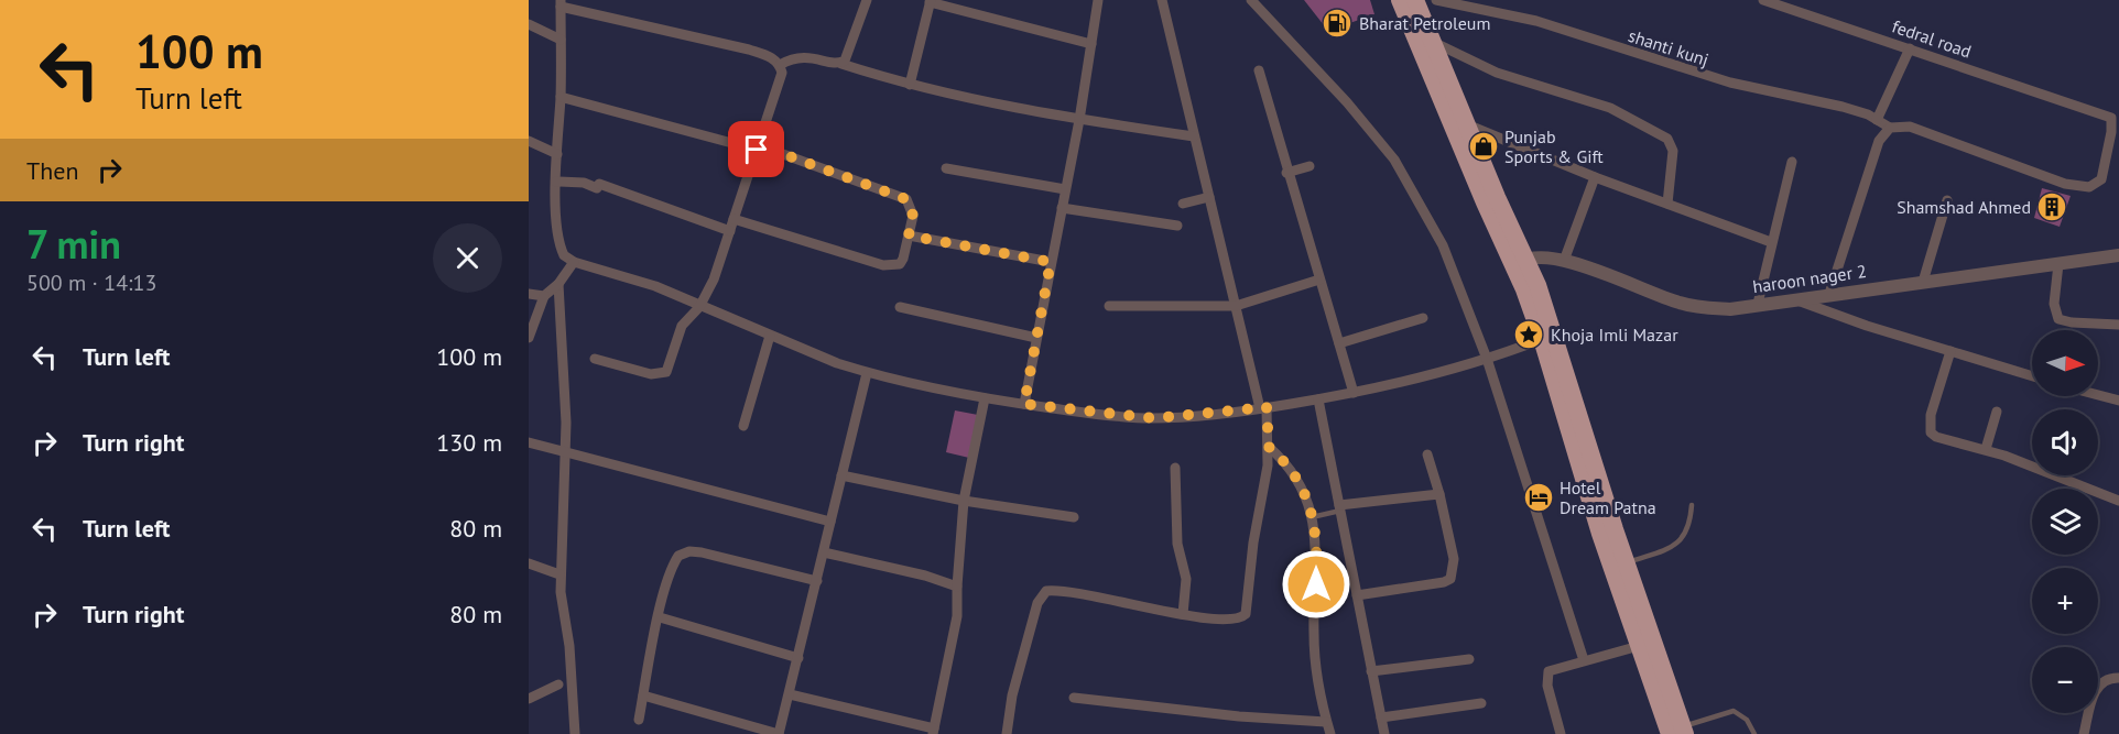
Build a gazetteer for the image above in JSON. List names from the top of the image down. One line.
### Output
{"streets":{"street":["fedral road","shanti kunj","haroon nager 2"]},"crossings":[["fedral road","shanti kunj"]],"places":{"fuel station":["Bharat Petroleum"],"shop":["Punjab Sports & Gift"],"building":["Shamshad Ahmed"],"place":["Khoja Imli Mazar"],"hotel":["Hotel Dream Patna"]},"north":"right","page":{"turn":["100 m","Turn left"],"then":"Then","heading":["7 min","500 m · 14:13"],"list":[{"name":"Turn left","value":"100 m"},{"name":"Turn right","value":"130 m"},{"name":"Turn left","value":"80 m"},{"name":"Turn right","value":"80 m"}],"map_buttons":["+","−"]}}
